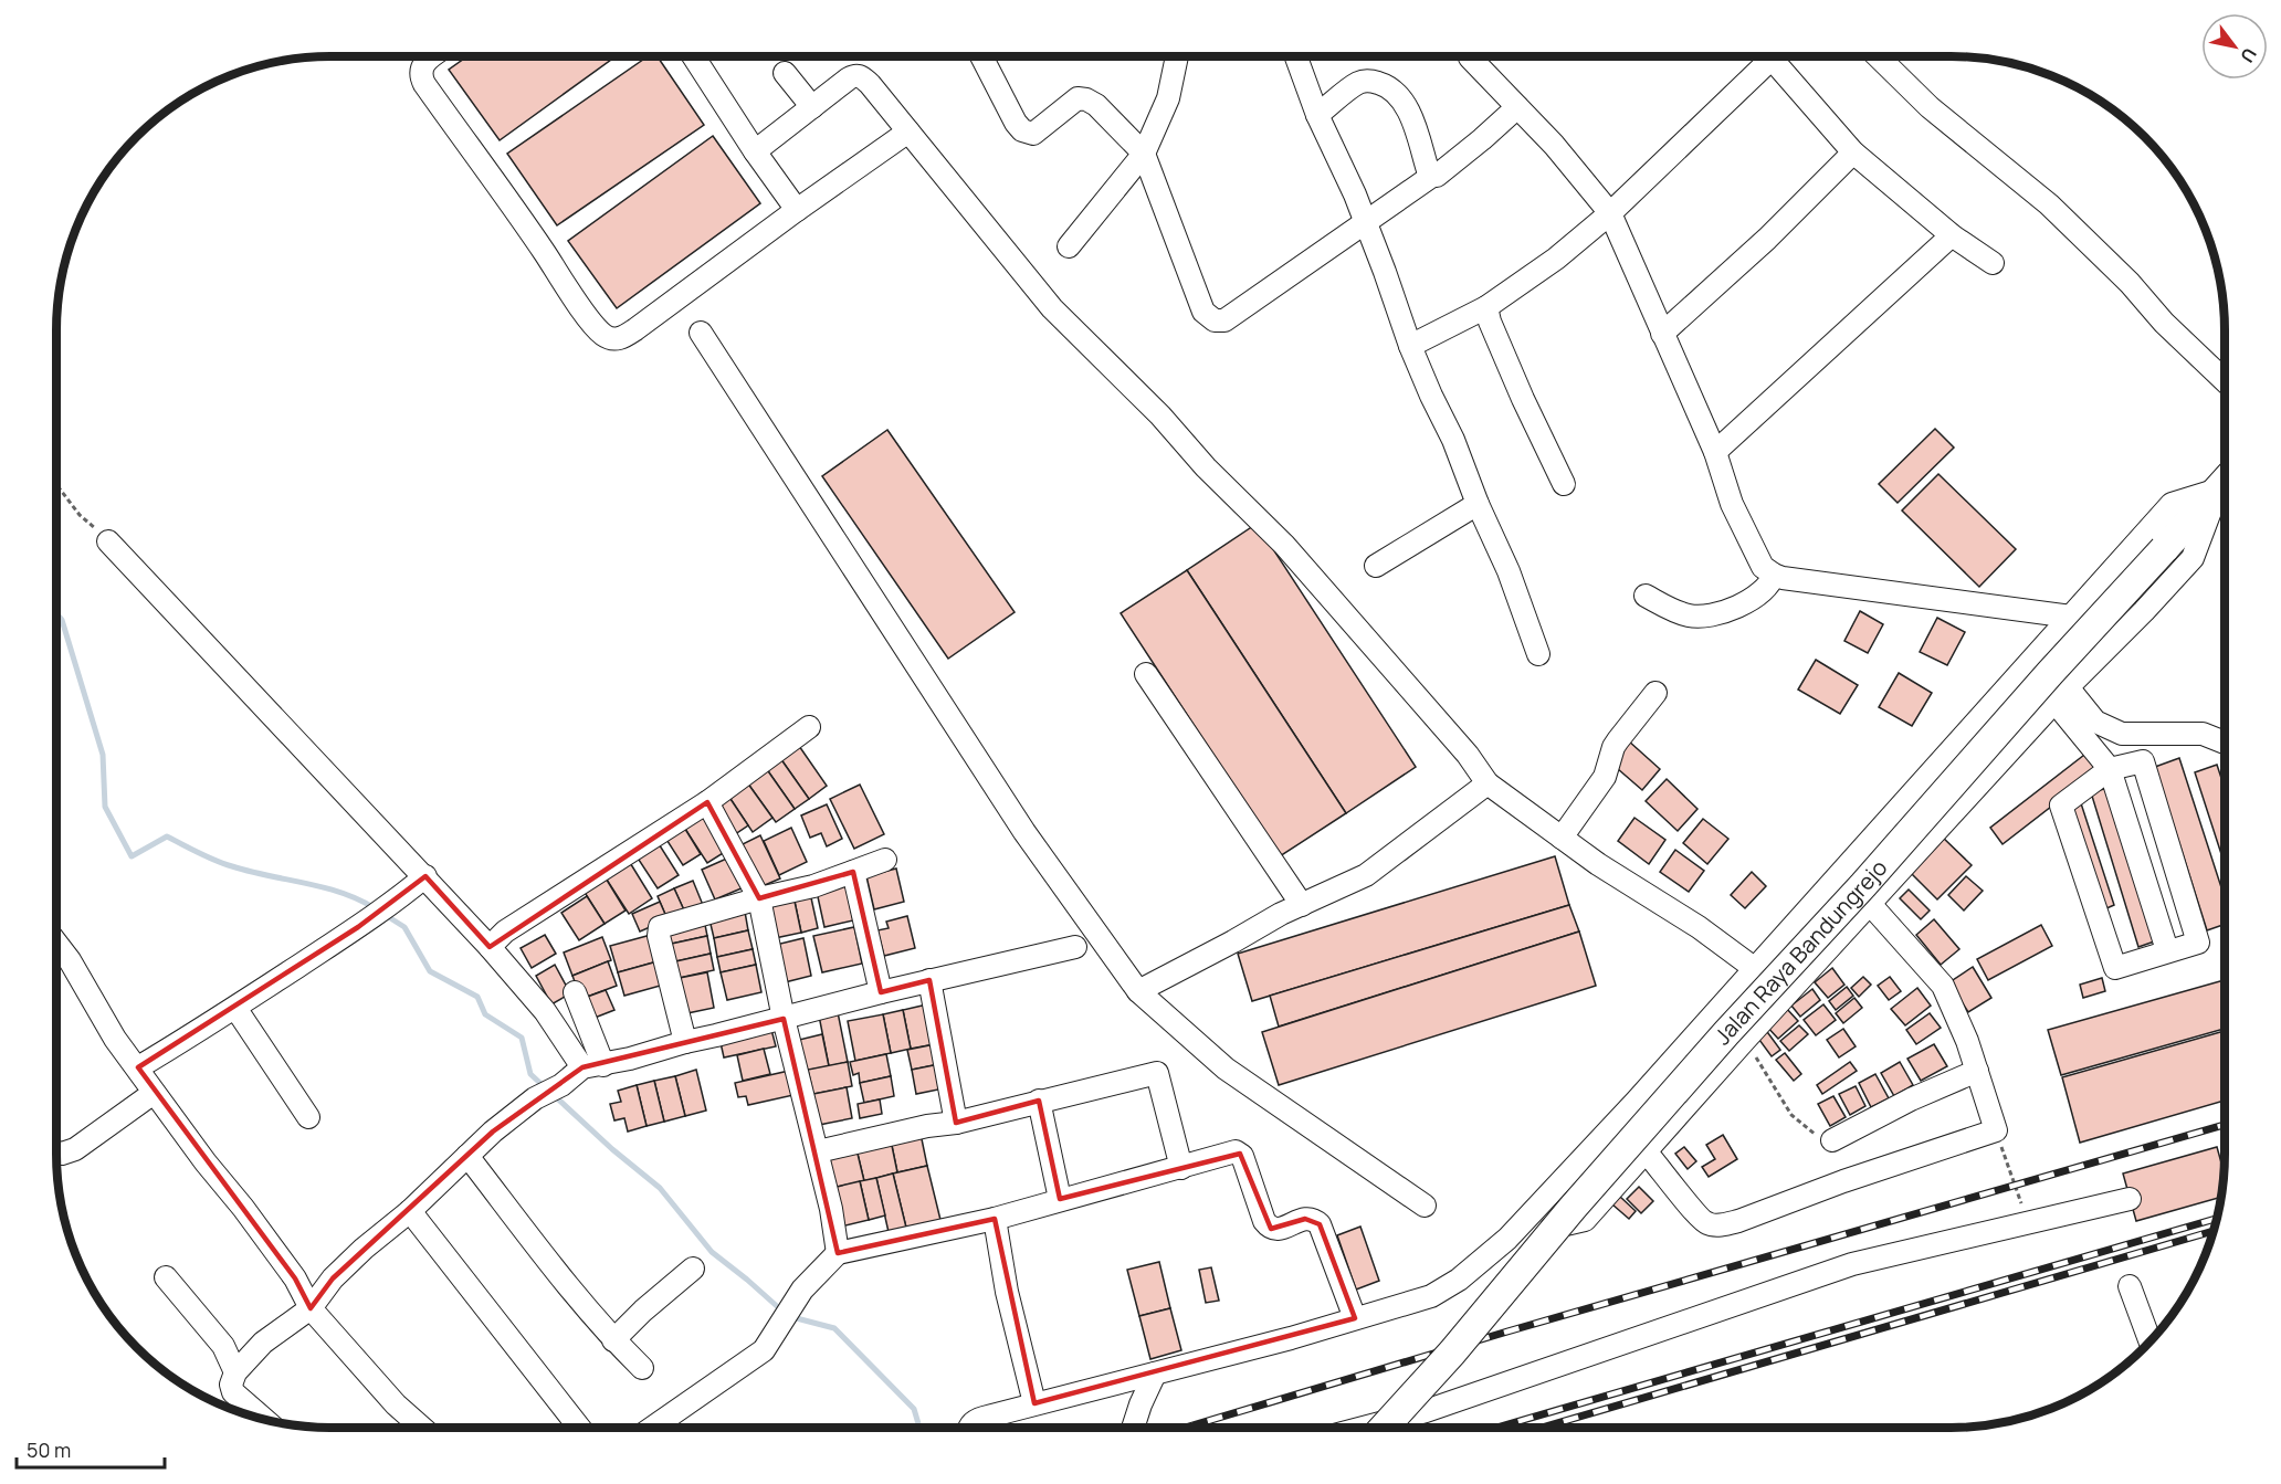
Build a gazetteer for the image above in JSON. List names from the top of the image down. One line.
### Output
{"streets":{"main road":["Jalan Raya Bandungrejo"]},"scale_bar":"50 m","north":"bottom right"}
